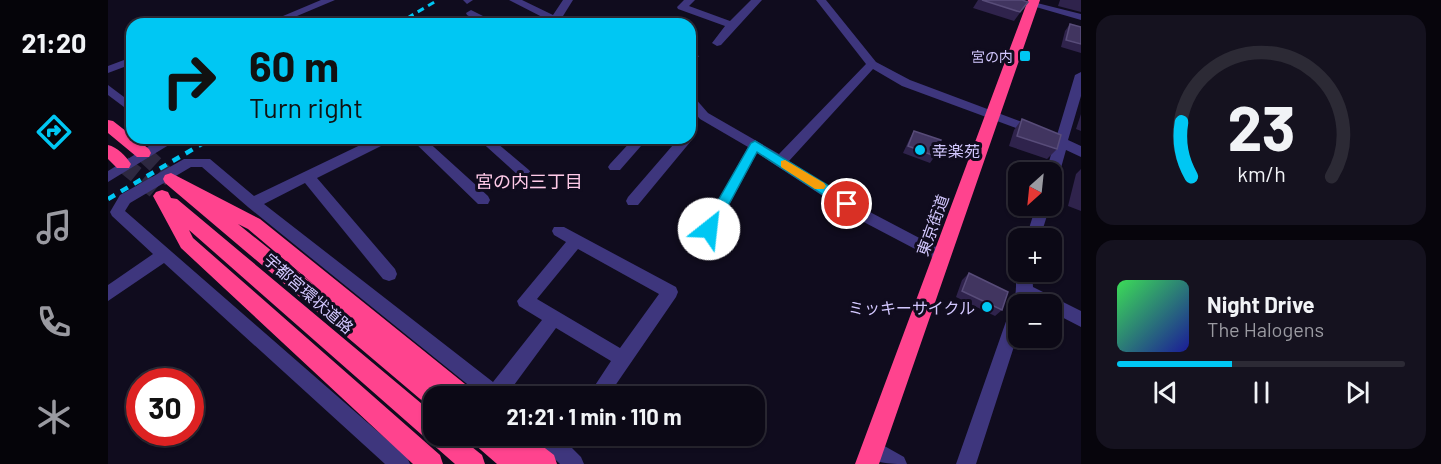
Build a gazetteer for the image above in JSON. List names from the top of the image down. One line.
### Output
{"streets":{"highway":["東京街道","宇都宮環状道路"]},"districts":["宮の内三丁目"],"places":{"transit":["宮の内"],"other":["幸楽苑","ミッキーサイクル"]},"north":"bottom left","page":{"tabs":"21:20","turn":["60 m","Turn right"],"map_buttons":["+","−"],"song":["Night Drive","The Halogens"],"limit":"30","trip":"21:21 · 1 min · 110 m","gauge":["23","km/h"]}}
